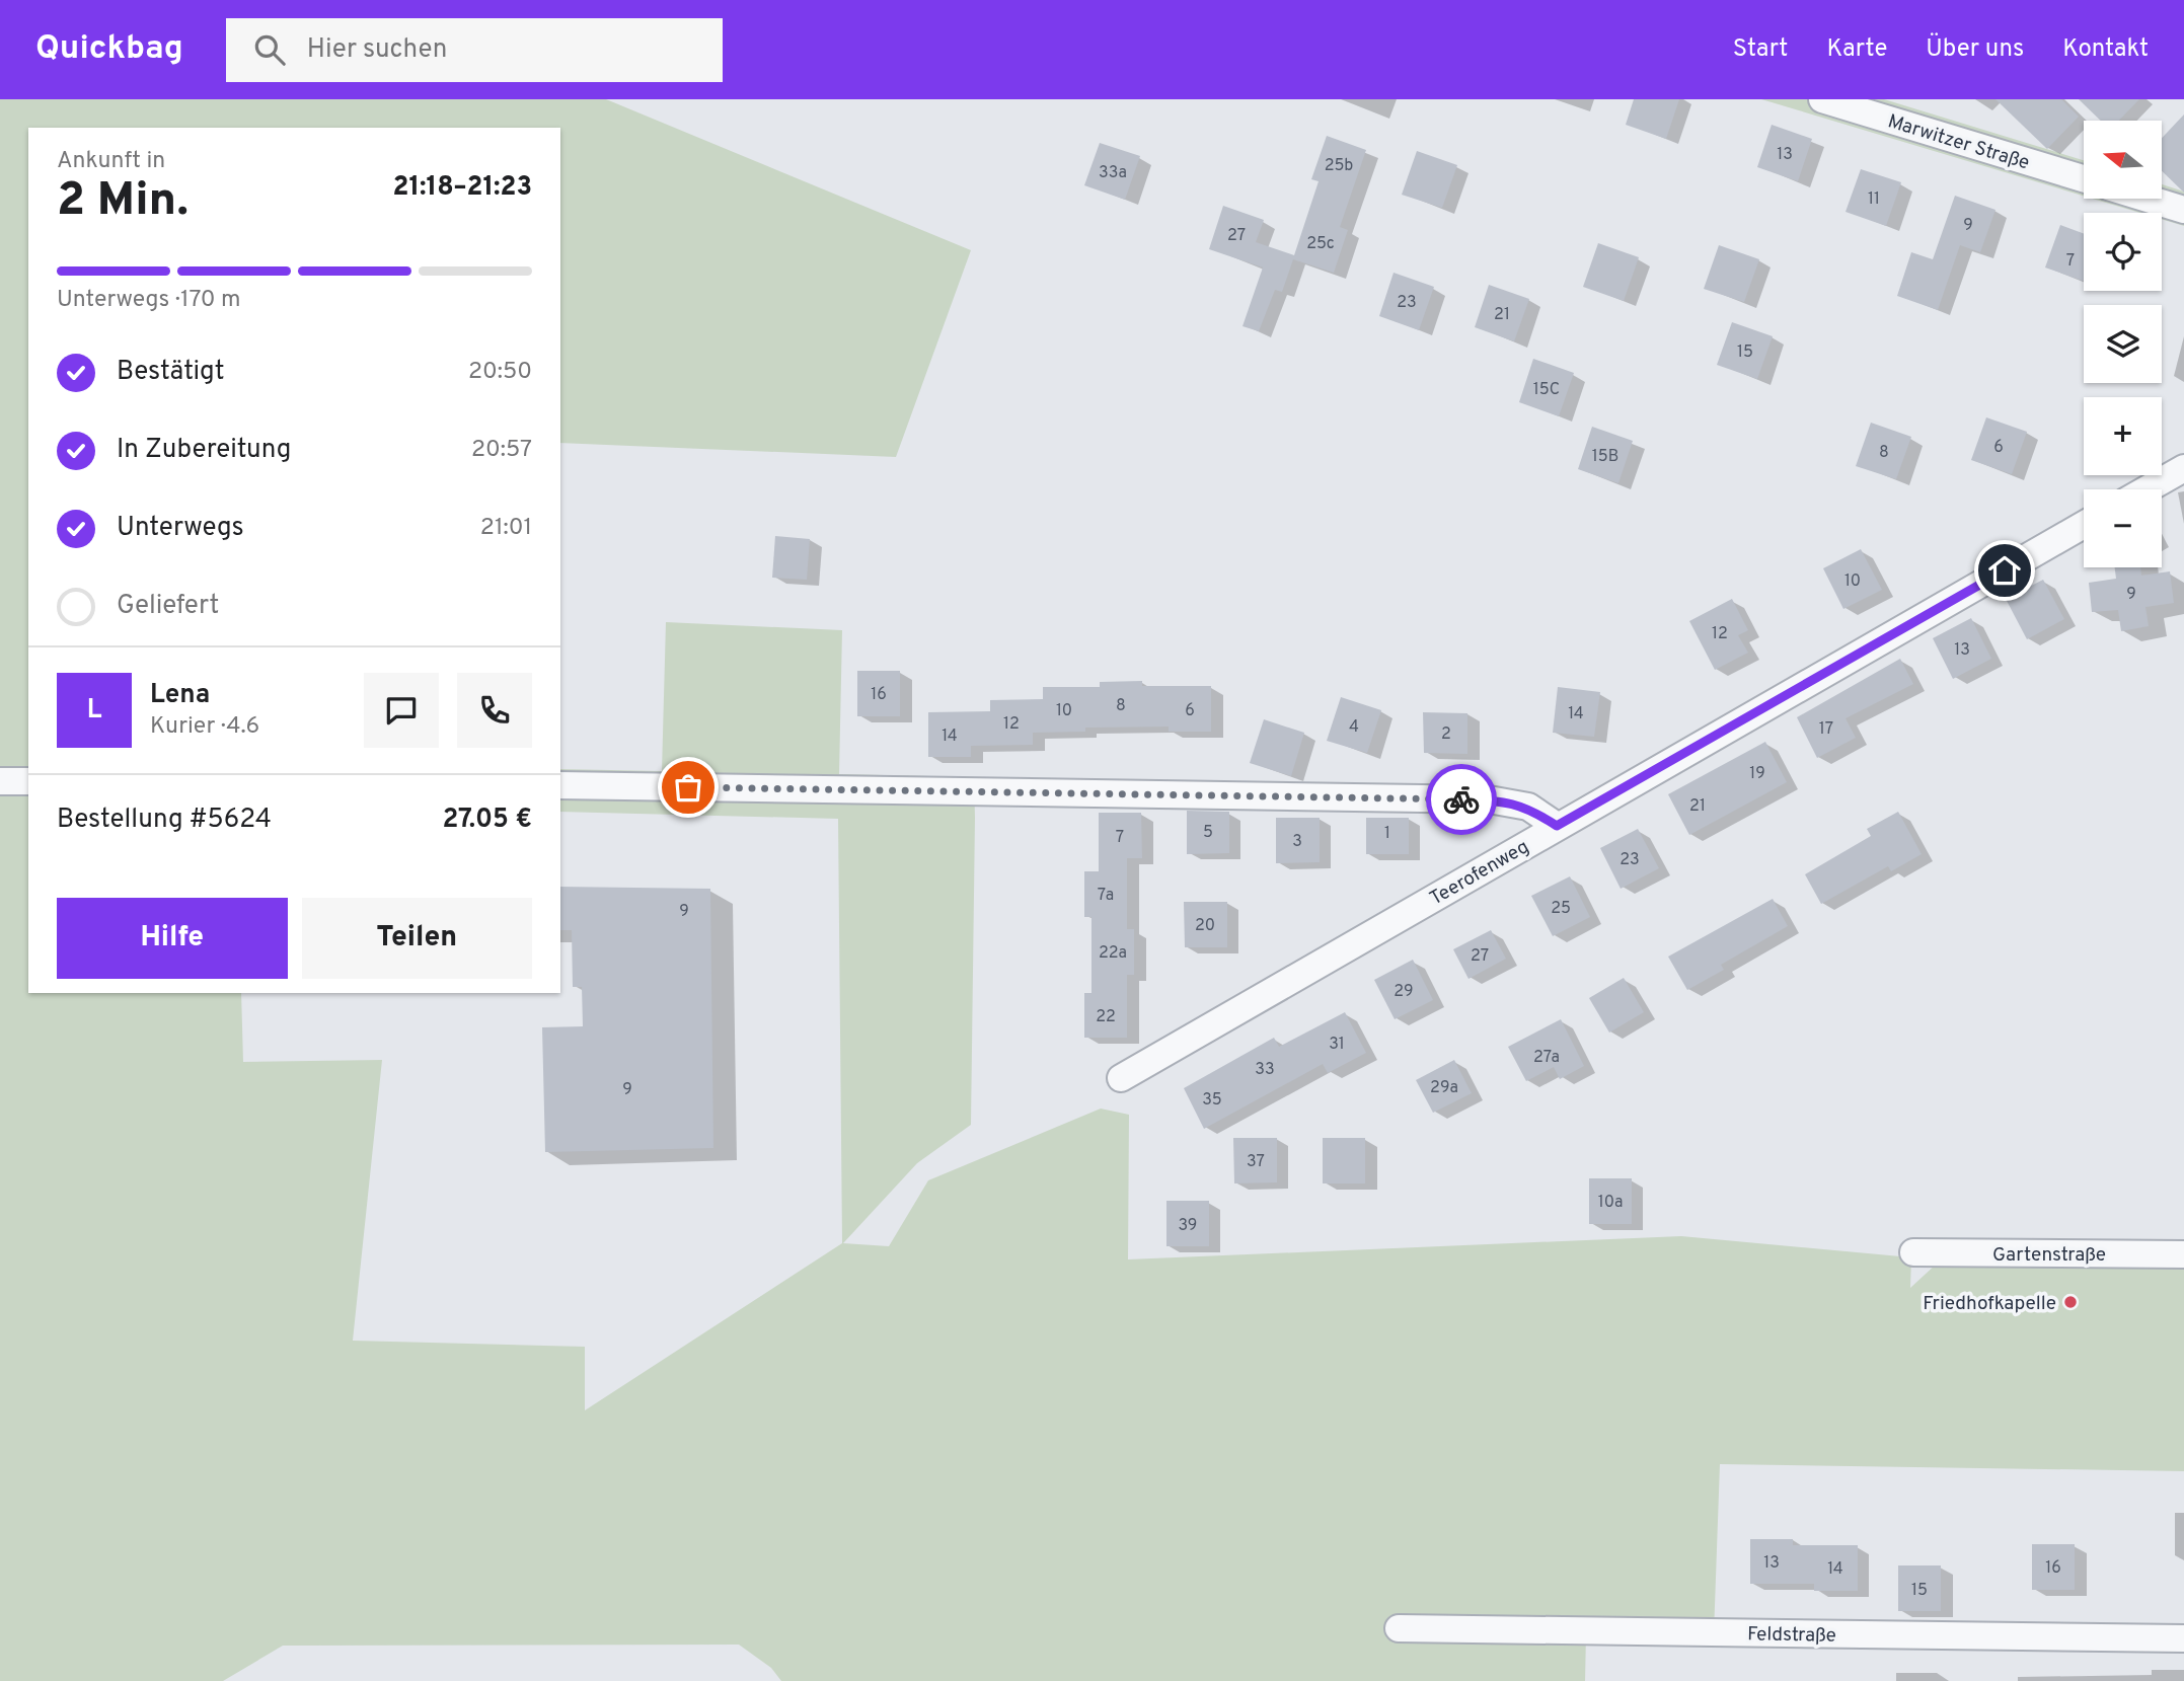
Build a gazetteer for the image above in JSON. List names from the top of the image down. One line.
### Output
{"streets":{"street":["Marwitzer Straße","Teerofenweg","Gartenstraße","Feldstraße"]},"places":["Friedhofkapelle"],"house_numbers":["13","25b","33a","11","9","27","25c","7","23","21","15","15C","6","8","15B","10","9","12","13","16","8","10","6","14","12","4","17","2","14","19","21","5","1","7","3","23","7a","25","9","20","22a","27","29","22","31","27a","33","29a","9","35","37","10a","39","13","16","14","15"],"north":"left","page":{"header":"Quickbag","search":"Hier suchen","nav":["Start","Karte","Über uns","Kontakt"],"map_buttons":["+","−"],"heading":["2 Min.","Ankunft in","21:18–21:23"],"panel":["Lena","Kurier · 4.6","Bestellung #5624","27.05 €"],"bar":"Unterwegs · 170 m","list":[["Bestätigt","20:50"],["In Zubereitung","20:57"],["Unterwegs","21:01"],"Geliefert"],"round":"L","buttons":["Hilfe","Teilen"]}}
